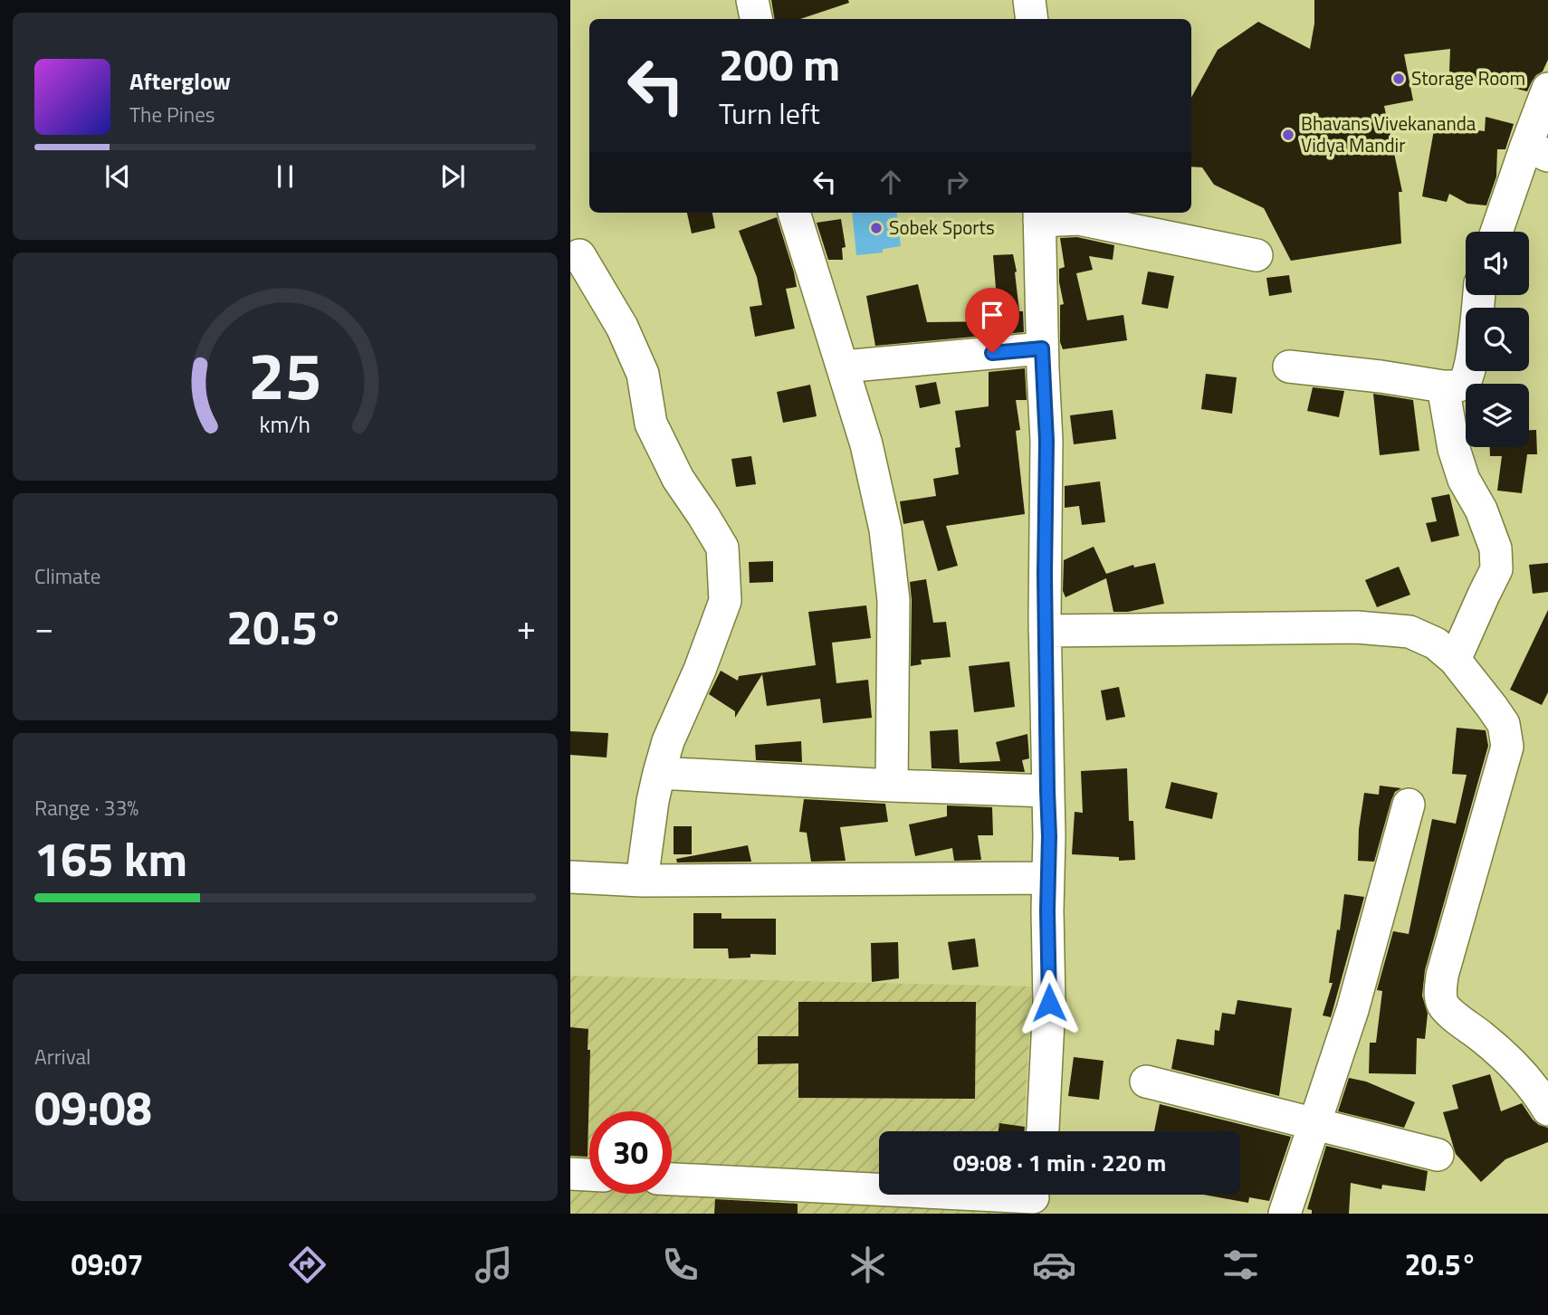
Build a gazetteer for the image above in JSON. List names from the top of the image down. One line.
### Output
{"places":["Storage Room","Bhavans Vivekananda Vidya Mandir","Sobek Sports"],"page":{"turn":["200 m","Turn left"],"song":["Afterglow","The Pines"],"tile":["Climate",["Range · 33%","165 km"],["Arrival","09:08"]],"heat":["−","20.5°","+"],"limit":"30","trip":"09:08 · 1 min · 220 m","tabs":["09:07","20.5°"],"gauge":["25","km/h"]}}
